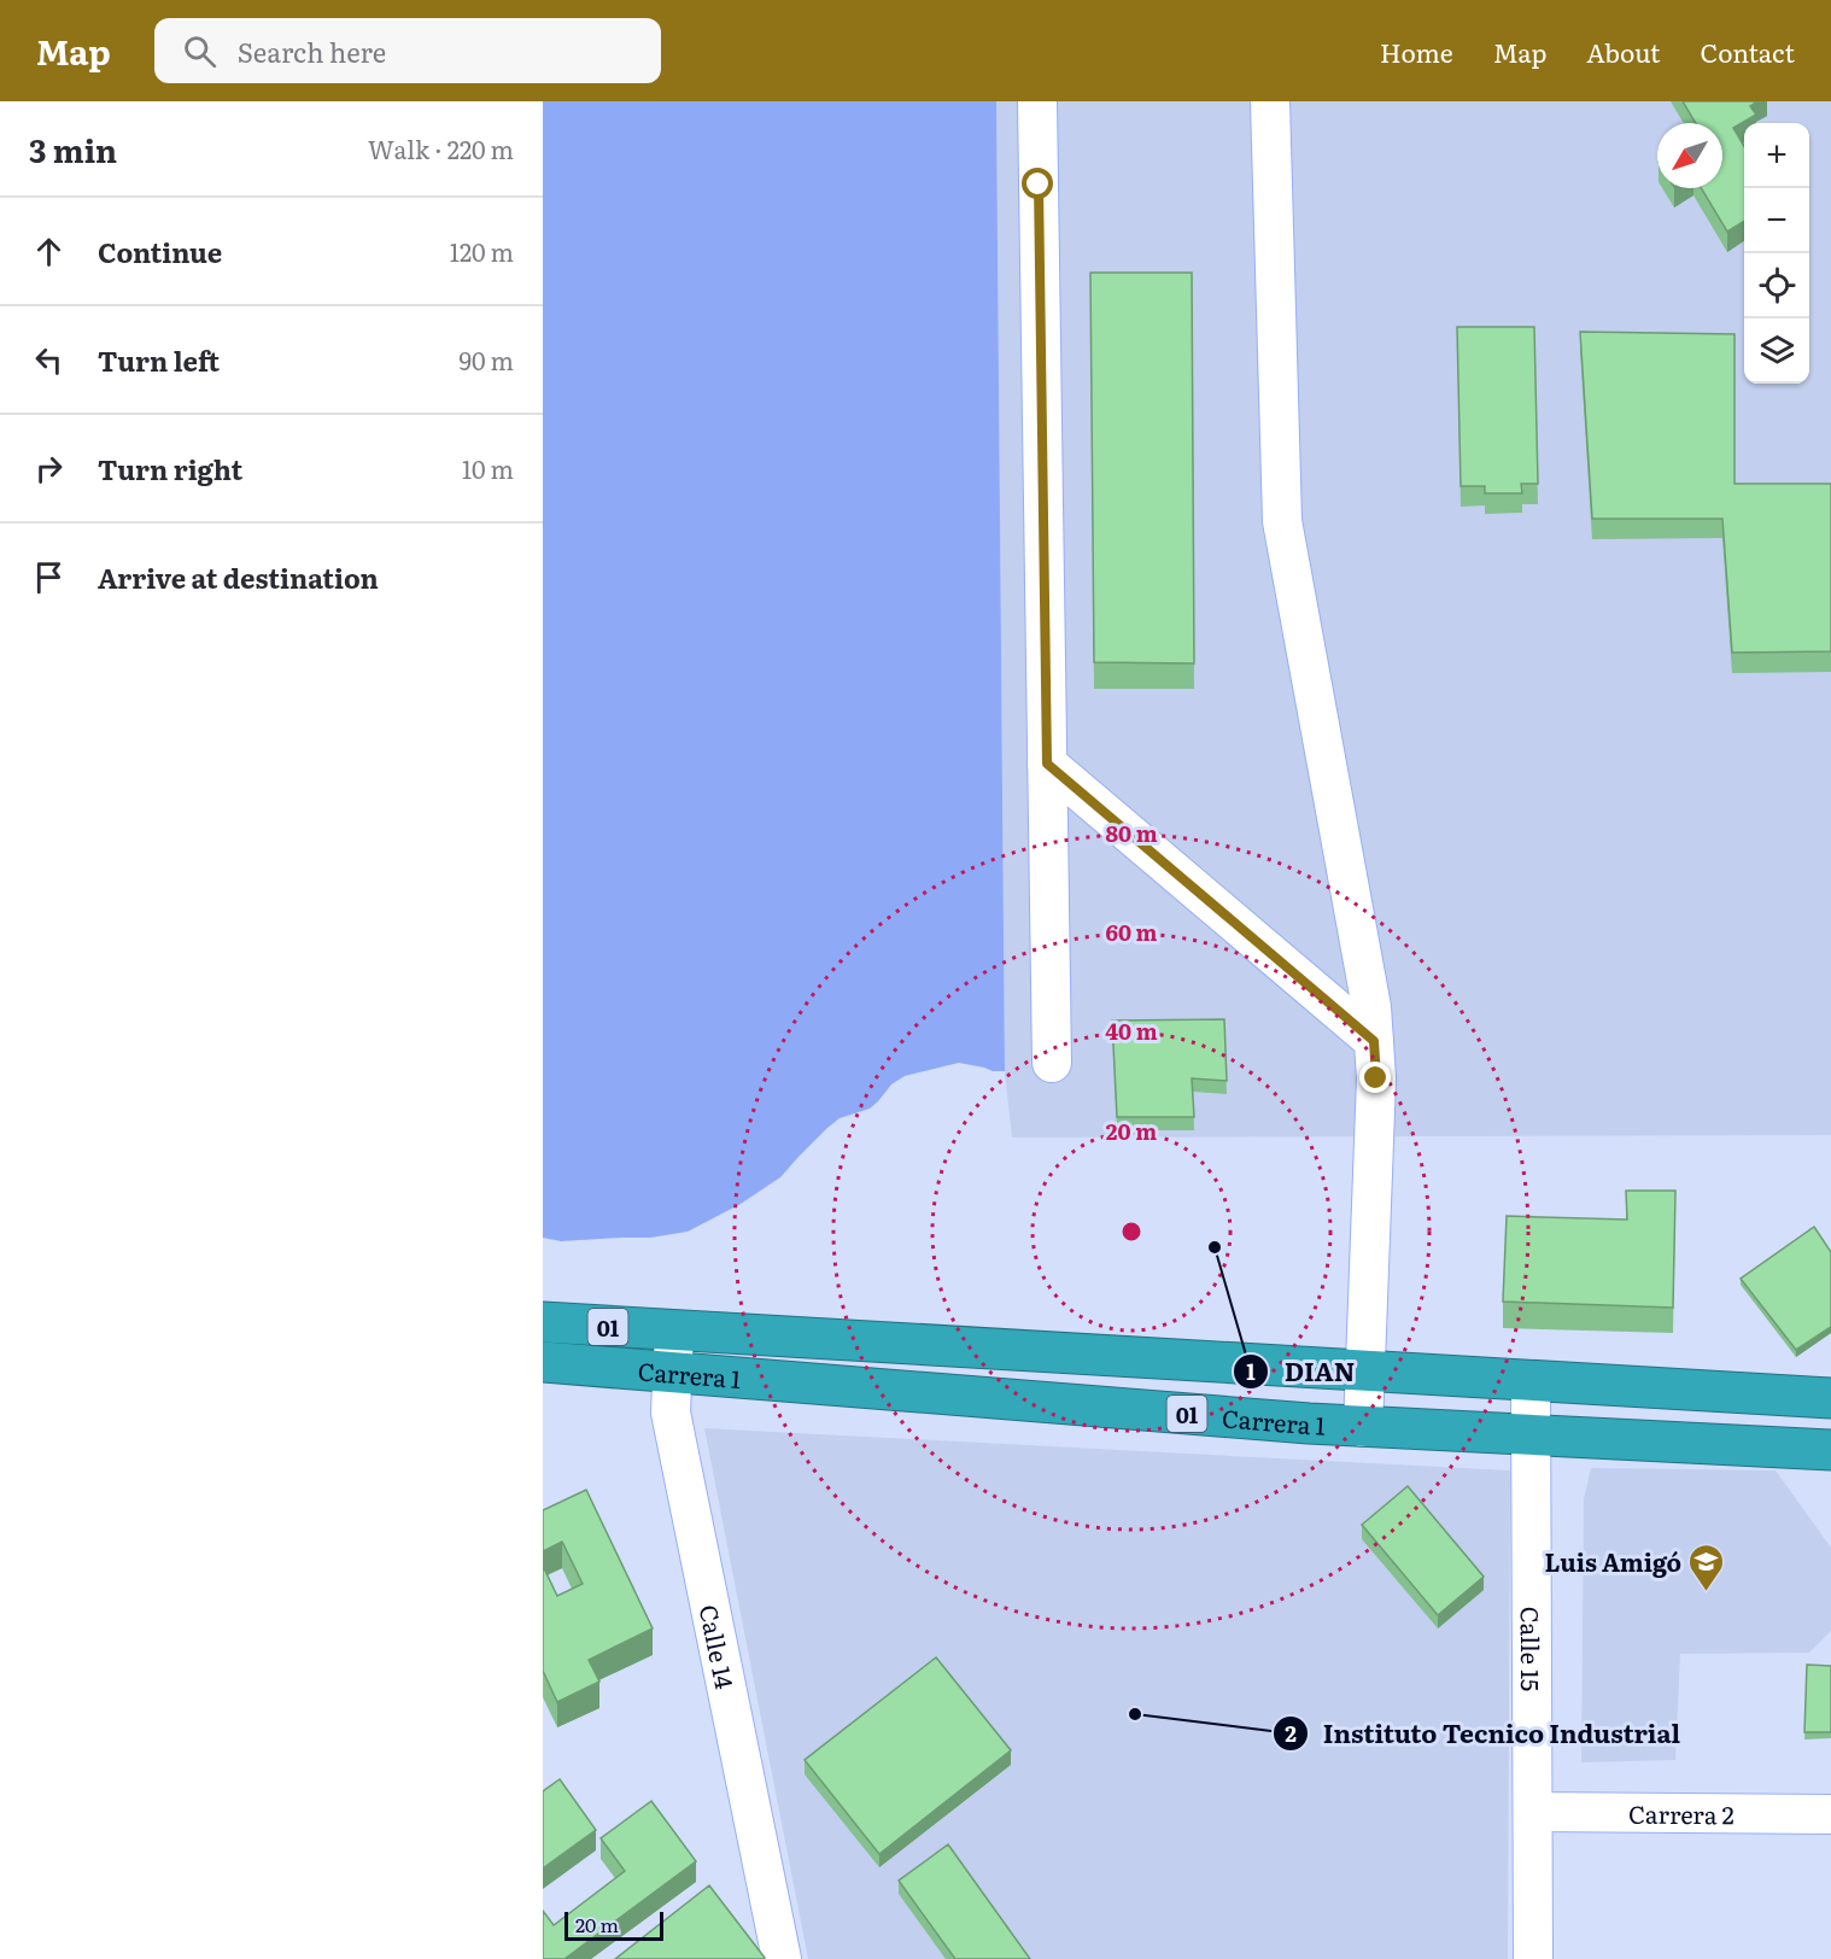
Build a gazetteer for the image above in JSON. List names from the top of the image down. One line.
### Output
{"streets":{"highway":["01","Carrera 1"],"street":["Calle 14","Calle 15","Carrera 2"]},"crossings":[["Carrera 1","Calle 14"],["Carrera 1","Calle 15"],["Calle 15","Carrera 2"]],"places":{"other":["DIAN","Instituto Tecnico Industrial"],"school or university":["Luis Amigó"]},"scale_bar":"20 m","north":"bottom left","page":{"header":"Map","search":"Search here","nav":["Home","Map","About","Contact"],"heading":["3 min","Walk · 220 m"],"map_buttons":["+","−"],"list":[["Continue","120 m"],["Turn left","90 m"],["Turn right","10 m"],"Arrive at destination"],"scale":"20 m"},"rings":["80 m","60 m","40 m","20 m"]}
